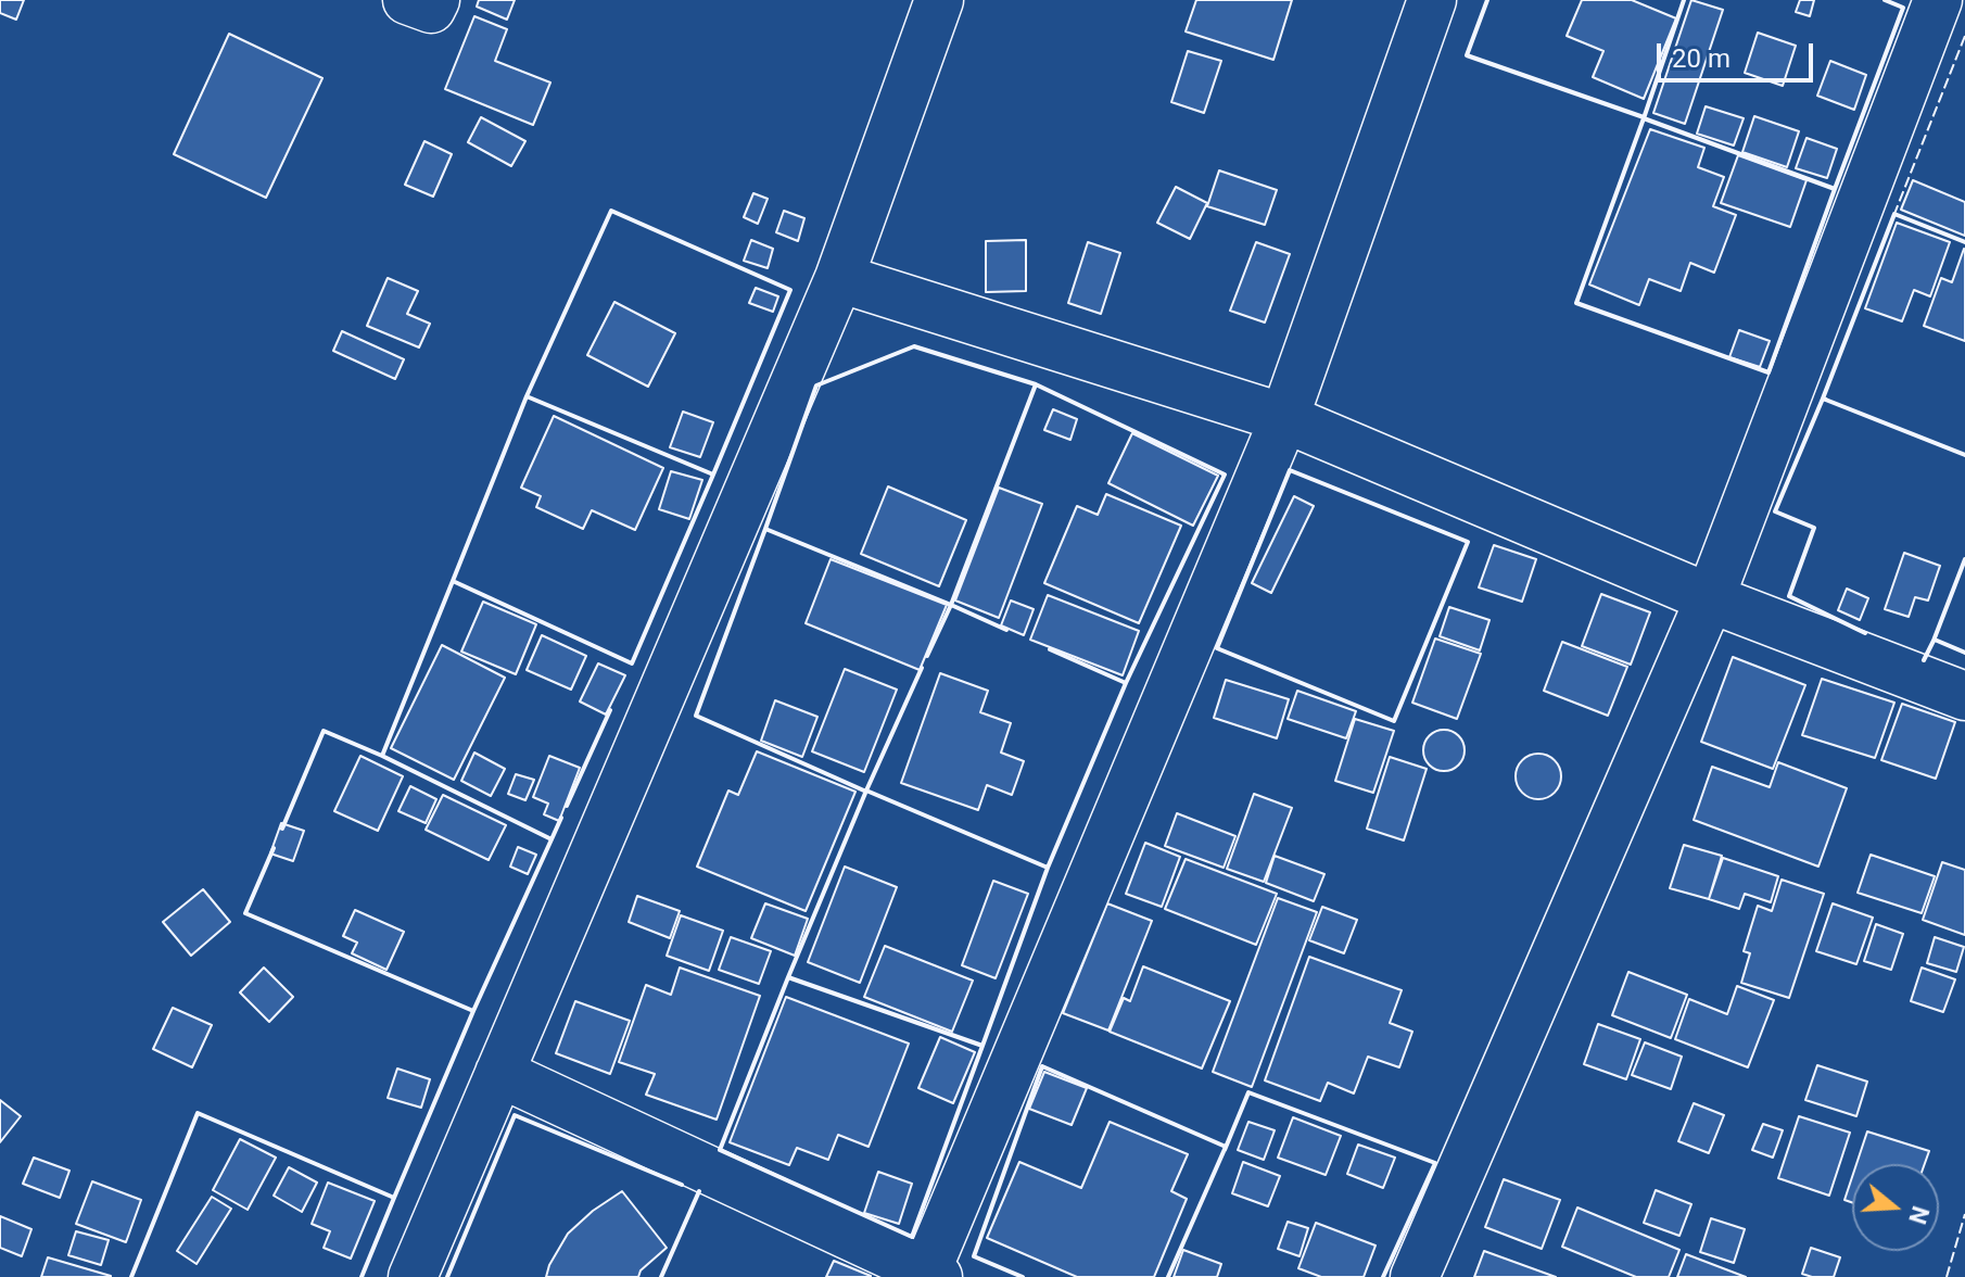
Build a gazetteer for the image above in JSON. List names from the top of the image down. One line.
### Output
{"scale_bar":"20 m","north":"right"}
